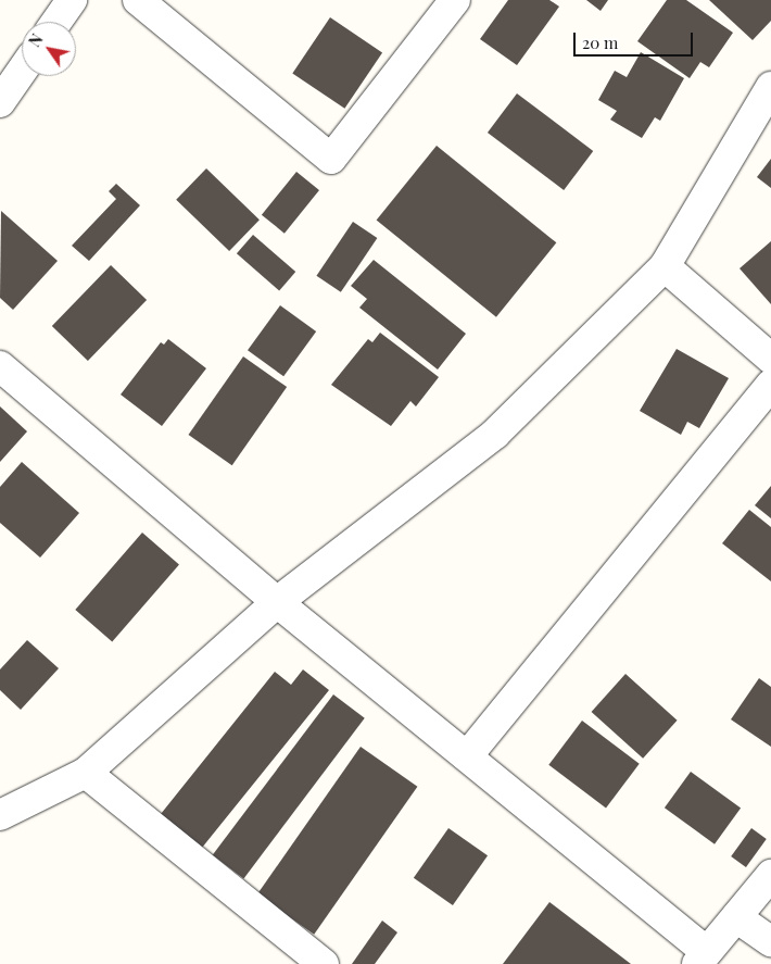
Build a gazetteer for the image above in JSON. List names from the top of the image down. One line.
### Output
{"scale_bar":"20 m","north":"top left"}
